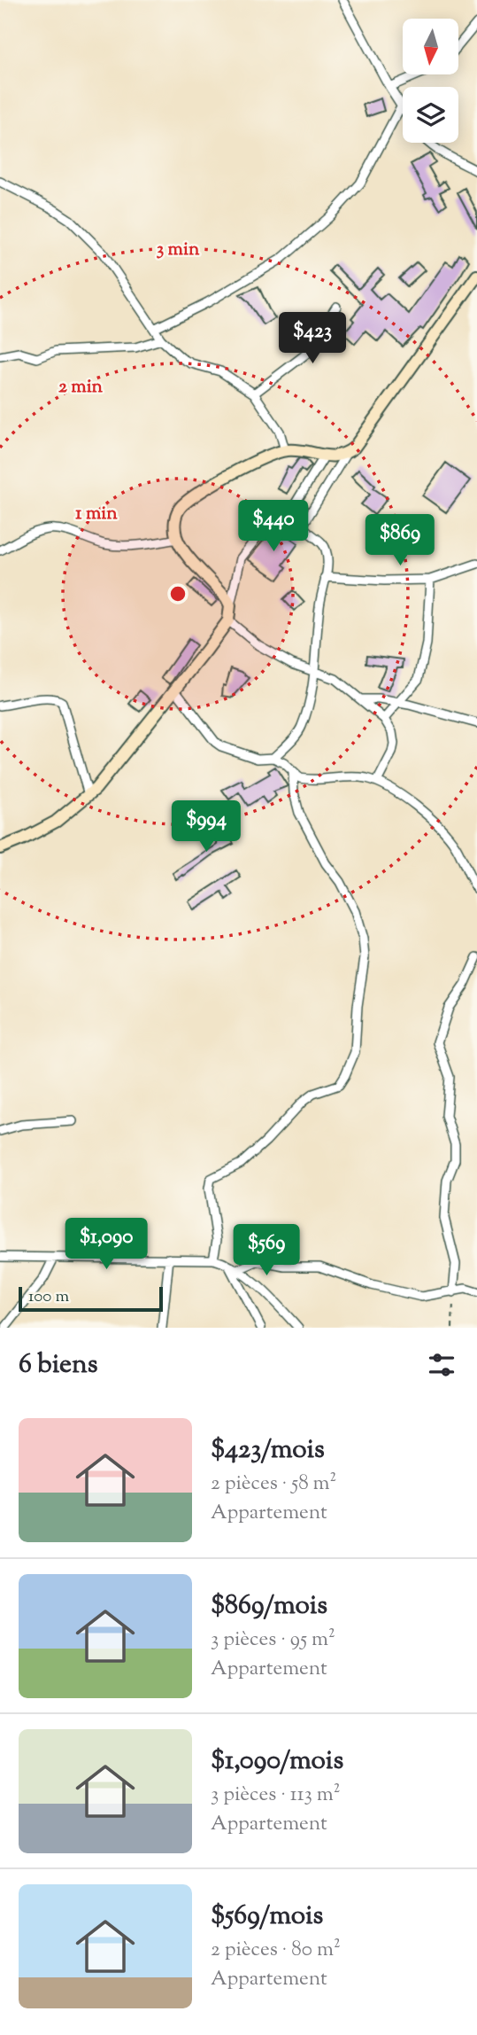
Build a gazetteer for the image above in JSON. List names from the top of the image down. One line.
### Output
{"scale_bar":"100 m","north":"bottom","page":{"price":["$423","$440","$869","$994","$1,090","$569"],"scale":"100 m","heading":"6 biens","list":[{"name":"$423/mois","note":"2 pièces · 58 m² · Appartement"},{"name":"$869/mois","note":"3 pièces · 95 m² · Appartement"},{"name":"$1,090/mois","note":"3 pièces · 113 m² · Appartement"},{"name":"$569/mois","note":"2 pièces · 80 m² · Appartement"}]},"rings":["3 min","2 min","1 min"]}
